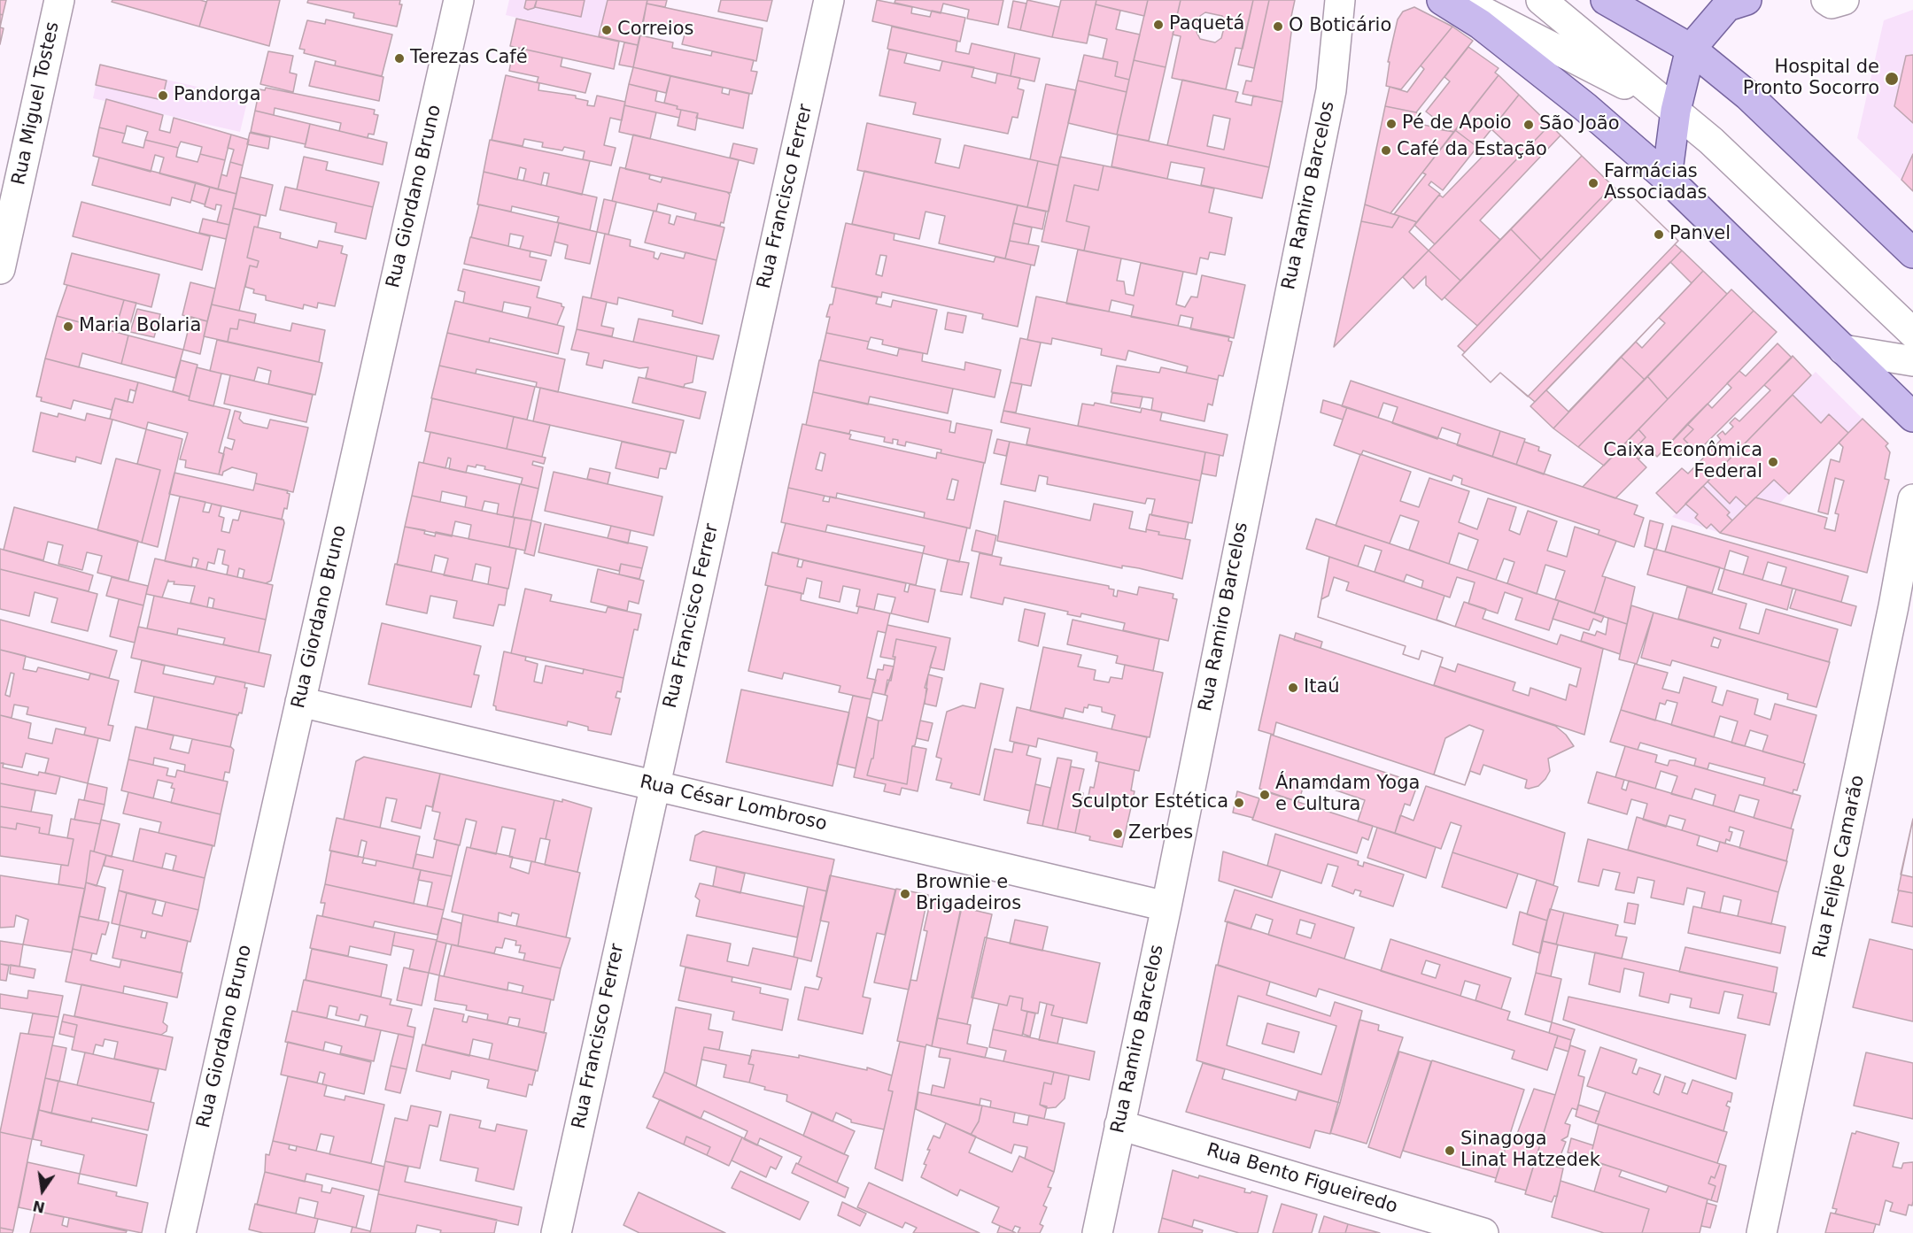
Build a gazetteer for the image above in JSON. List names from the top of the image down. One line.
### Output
{"streets":{"street":["Rua Miguel Tostes","Rua Ramiro Barcelos","Rua Giordano Bruno","Rua Francisco Ferrer","Rua César Lombroso","Rua Felipe Camarão","Rua Bento Figueiredo"]},"crossings":[["Rua Ramiro Barcelos","Rua César Lombroso"],["Rua Ramiro Barcelos","Rua Bento Figueiredo"],["Rua Giordano Bruno","Rua César Lombroso"],["Rua Francisco Ferrer","Rua César Lombroso"]],"places":["Paquetá","O Boticário","Correios","Terezas Café","Hospital de Pronto Socorro","Pandorga","Pé de Apoio","São João","Café da Estação","Farmácias Associadas","Panvel","Maria Bolaria","Caixa Econômica Federal","Itaú","Ánamdam Yoga e Cultura","Sculptor Estética","Zerbes","Brownie e Brigadeiros","Sinagoga Linat Hatzedek"],"north":"bottom"}
